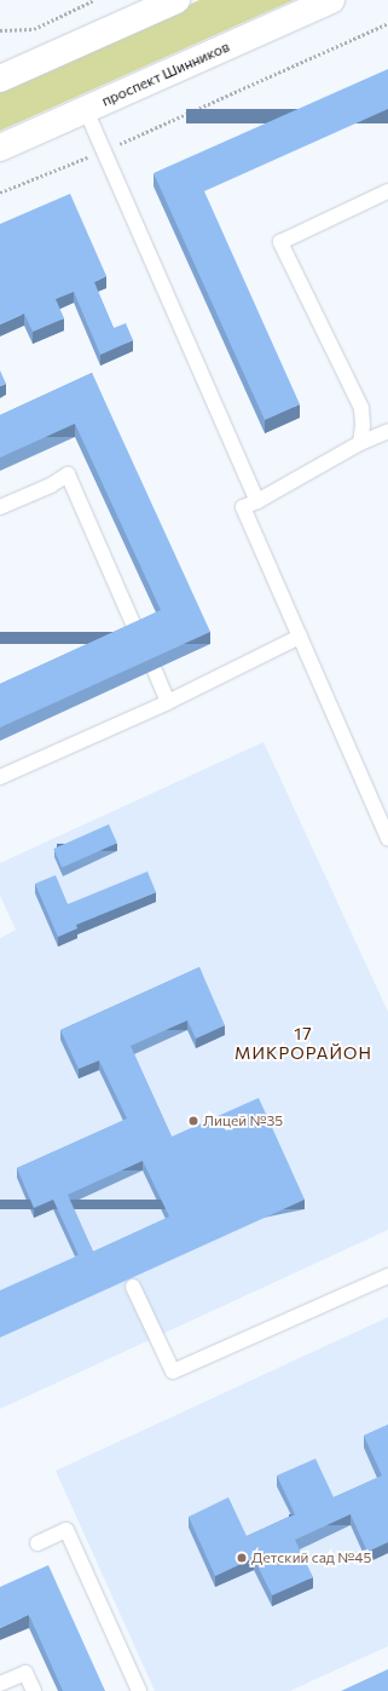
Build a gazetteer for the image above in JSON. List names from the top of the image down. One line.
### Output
{"streets":{"street":["проспект Шинников"]},"districts":["17 МИКРОРАЙОН"],"places":["Лицей №35","Детский сад №45"]}
